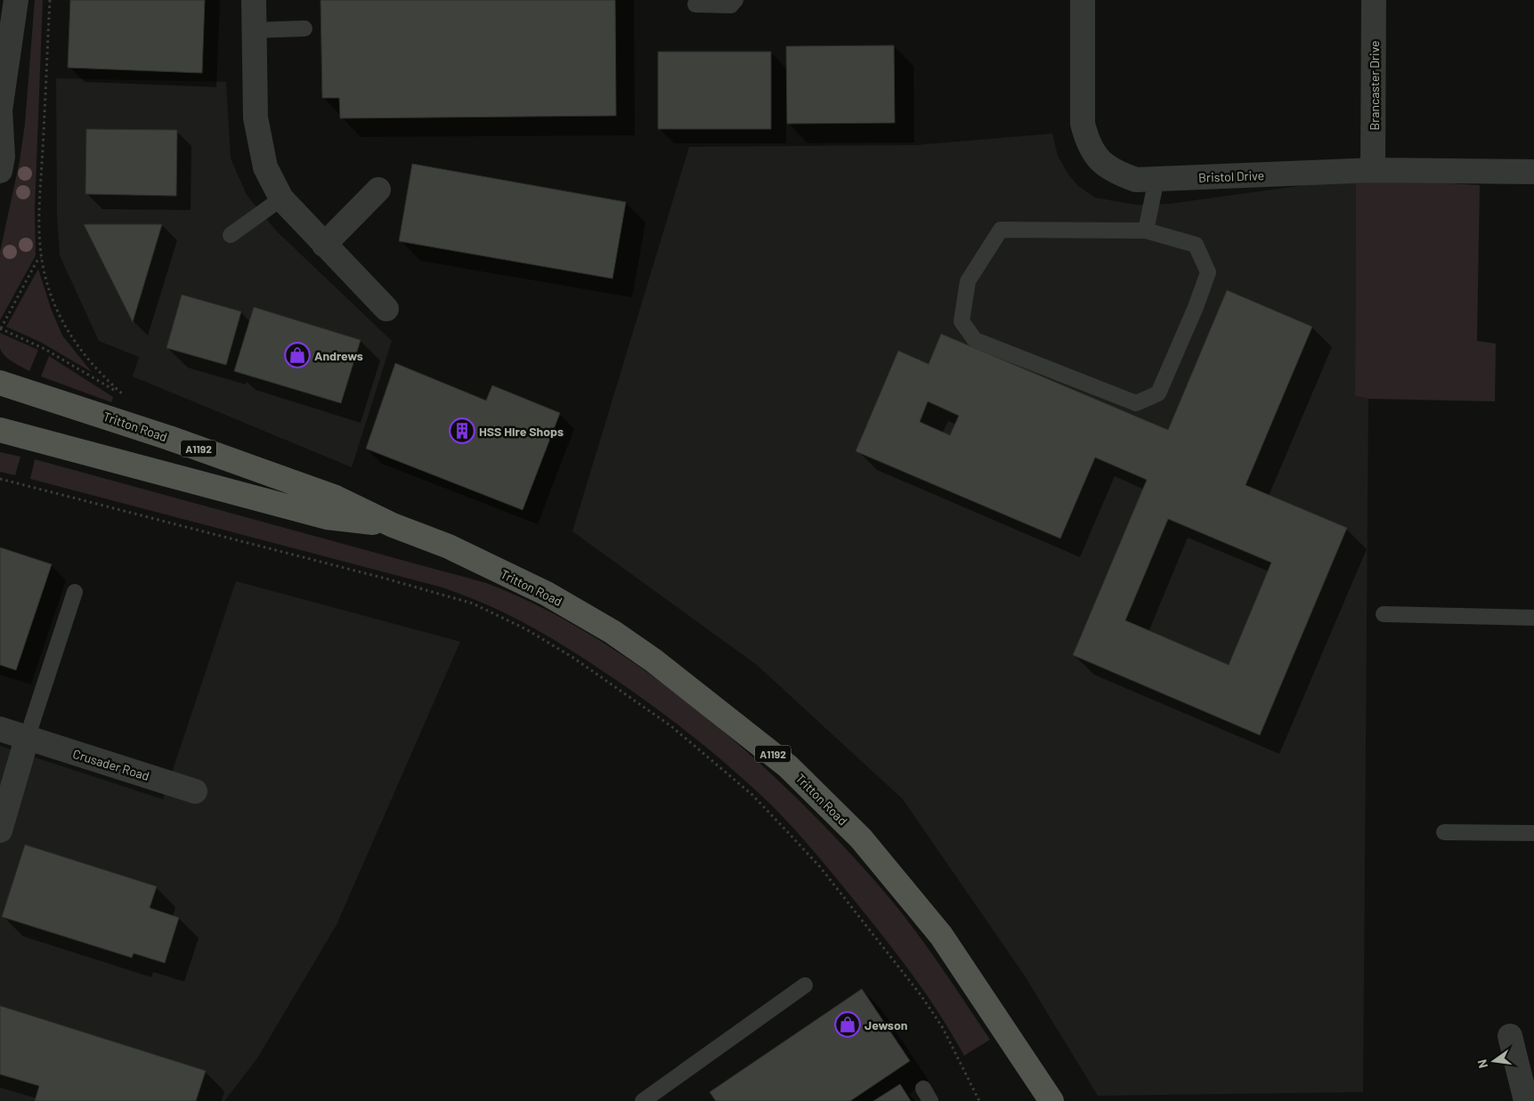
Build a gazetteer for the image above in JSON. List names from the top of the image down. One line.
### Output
{"streets":{"main road":["Tritton Road","A1192"],"street":["Brancaster Drive","Bristol Drive","Crusader Road"]},"crossings":[["Brancaster Drive","Bristol Drive"]],"places":{"shop":["Andrews","Jewson"],"building":["HSS Hire Shops"]},"north":"left"}
